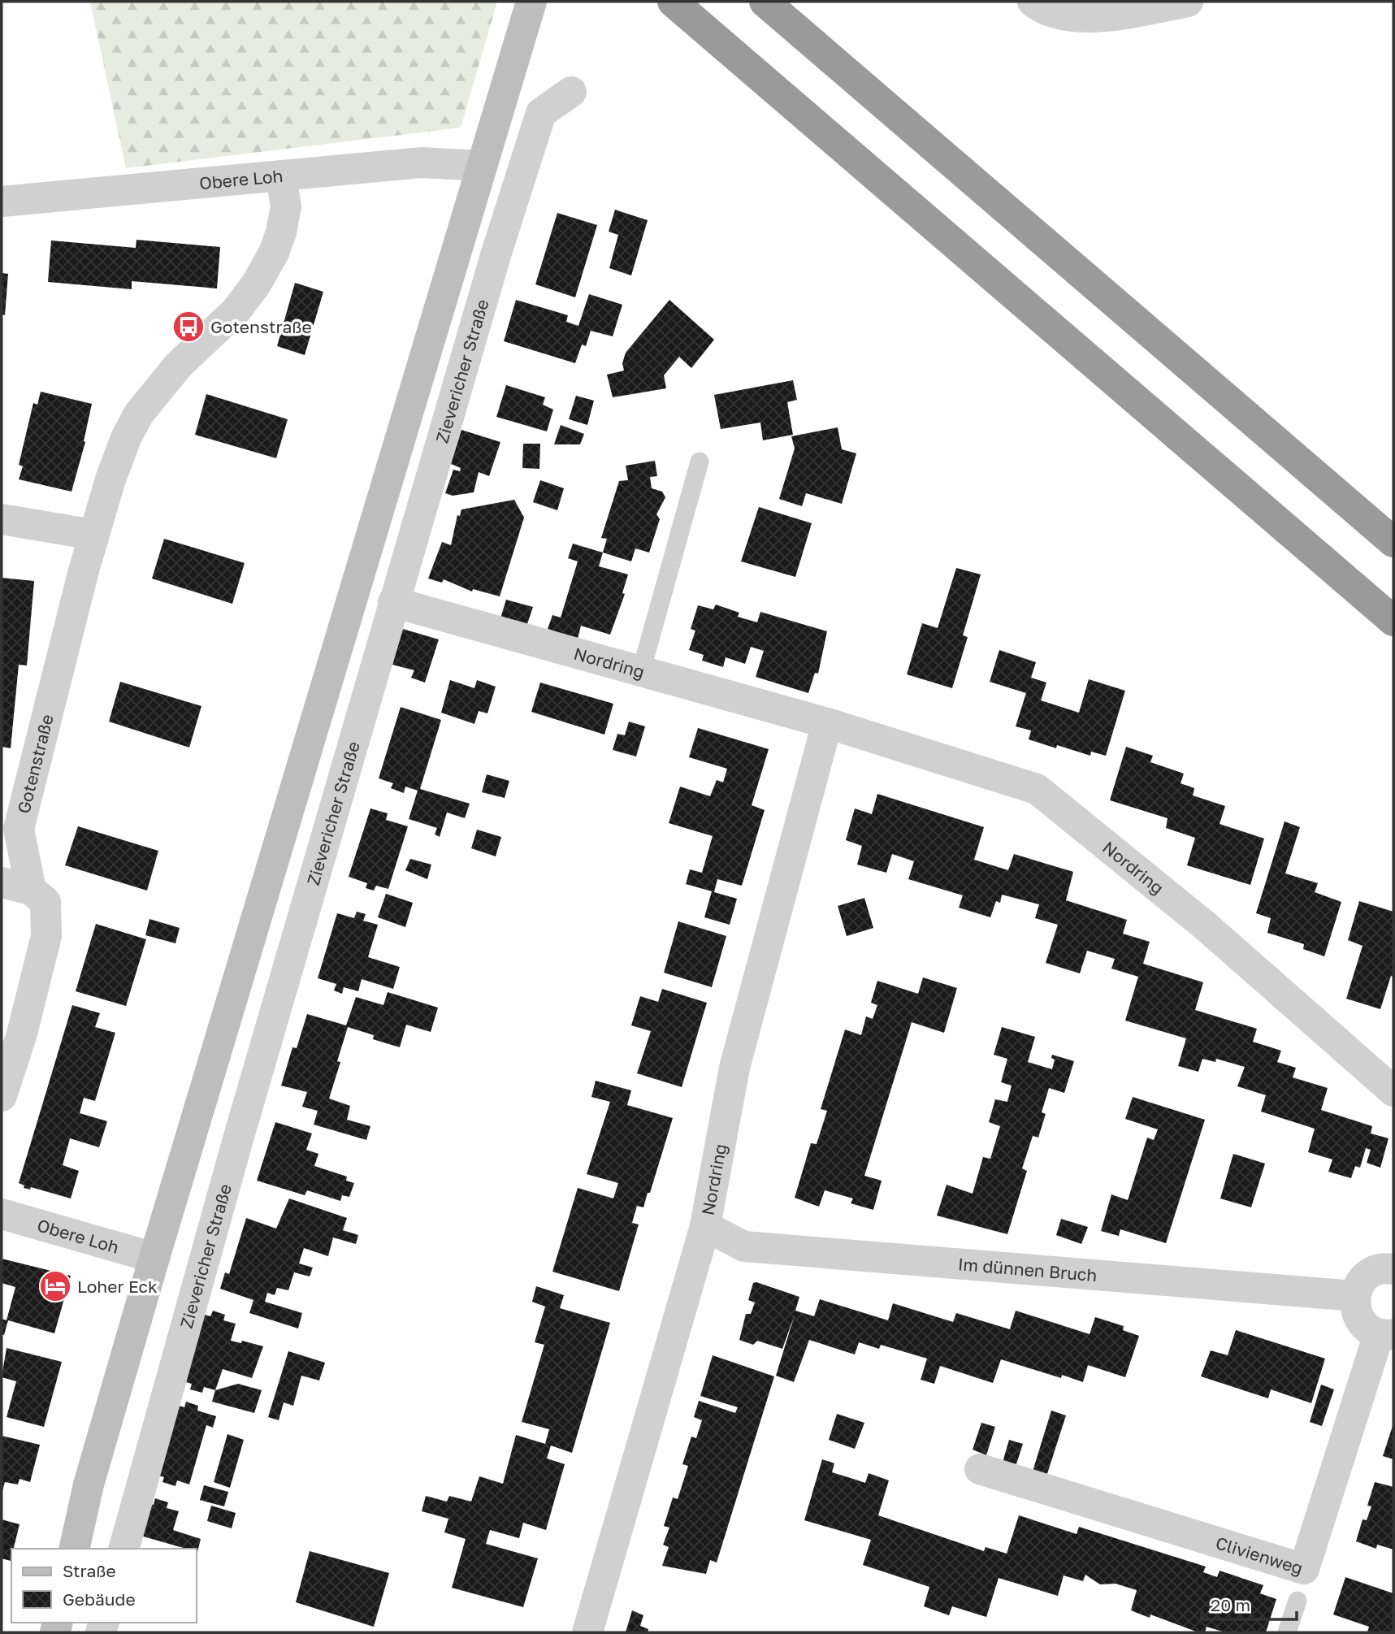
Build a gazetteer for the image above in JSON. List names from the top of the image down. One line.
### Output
{"streets":{"street":["Obere Loh","Zievericher Straße","Nordring","Gotenstraße","Im dünnen Bruch","Clivienweg"]},"crossings":[["Obere Loh","Gotenstraße"],["Zievericher Straße","Nordring"],["Nordring","Im dünnen Bruch"]],"places":{"bus stop":["Gotenstraße"],"hotel":["Loher Eck"]},"legend":["Straße","Gebäude"],"scale_bar":"20 m"}
